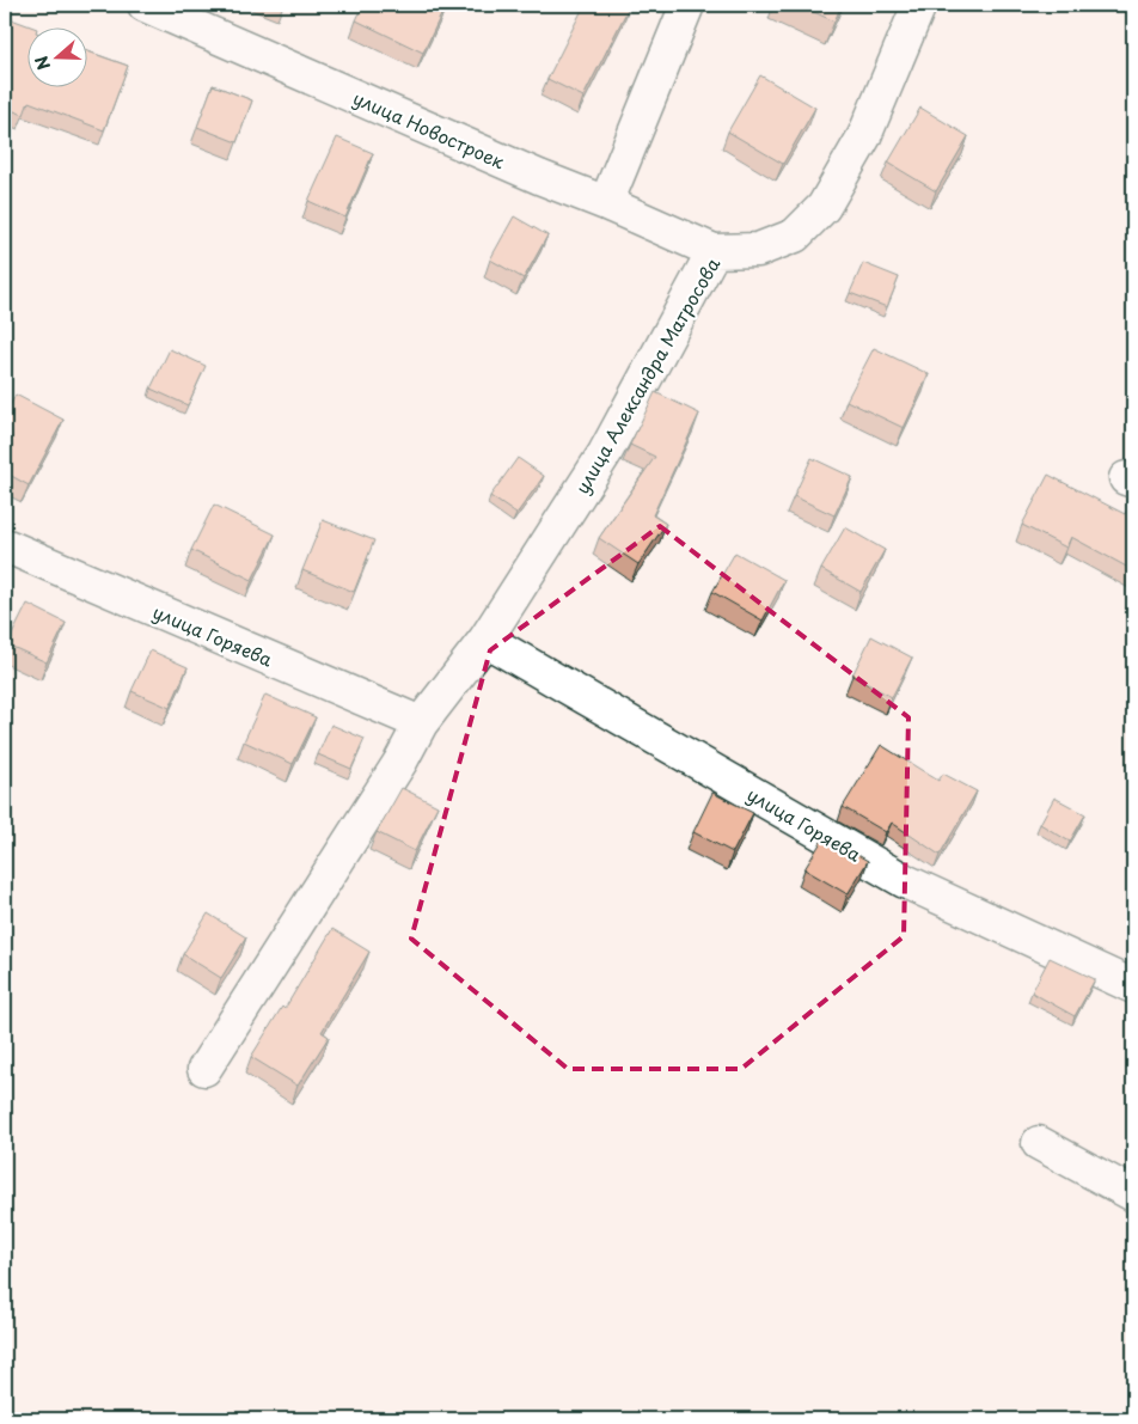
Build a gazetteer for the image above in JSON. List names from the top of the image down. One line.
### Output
{"streets":{"street":["улица Новостроек","улица Александра Матросова","улица Горяева"]},"crossings":[["улица Новостроек","улица Александра Матросова"],["улица Александра Матросова","улица Горяева"]],"north":"left"}
